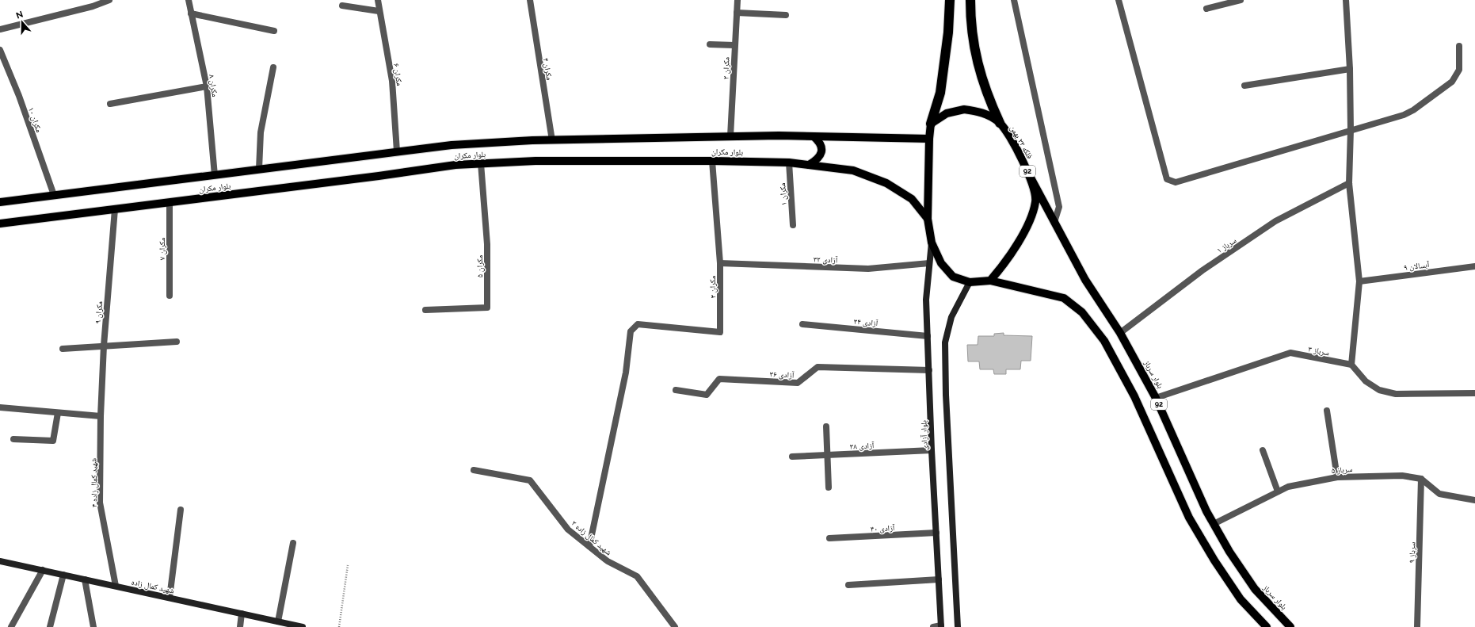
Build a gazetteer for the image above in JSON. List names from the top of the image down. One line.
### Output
{"streets":{"highway":["92"],"main road":["فلکه ۲۲ بهمن","بلوار مکران","بلوار سرباز","بلوار آزادی","شهید کمال زاده"],"street":["مکران ۲","مکران ۴","مکران ۶","مکران ۸","مکران ۱۰","مکران ۱","سرباز ۱","مکران ۷","آزادی ۳۲","آبسالان ۹","مکران ۵","مکران ۳","مکران ۹","آزادی ۳۴","سرباز ۳","آزادی ۳۶","آزادی ۳۸","سرباز ۵","شهید کمال زاده ۴","آزادی ۴۰","شهید کمال زاده ۲","سرباز ۹"]},"crossings":[["مکران ۲","بلوار مکران"],["مکران ۴","بلوار مکران"],["مکران ۶","بلوار مکران"],["مکران ۸","بلوار مکران"],["مکران ۱۰","بلوار مکران"],["فلکه ۲۲ بهمن","92"],["فلکه ۲۲ بهمن","بلوار سرباز"],["بلوار مکران","92"],["بلوار مکران","مکران ۱"],["بلوار مکران","مکران ۷"],["بلوار مکران","مکران ۵"],["بلوار مکران","مکران ۳"],["بلوار مکران","مکران ۹"],["92","بلوار آزادی"],["سرباز ۱","بلوار سرباز"],["آزادی ۳۲","مکران ۳"],["آزادی ۳۲","بلوار آزادی"],["مکران ۳","شهید کمال زاده ۲"],["مکران ۹","شهید کمال زاده ۴"],["آزادی ۳۴","بلوار آزادی"],["سرباز ۳","بلوار سرباز"],["آزادی ۳۶","بلوار آزادی"],["بلوار سرباز","سرباز ۵"],["بلوار آزادی","آزادی ۳۸"],["بلوار آزادی","آزادی ۴۰"],["سرباز ۵","سرباز ۹"],["شهید کمال زاده ۴","شهید کمال زاده"]],"north":"top"}
